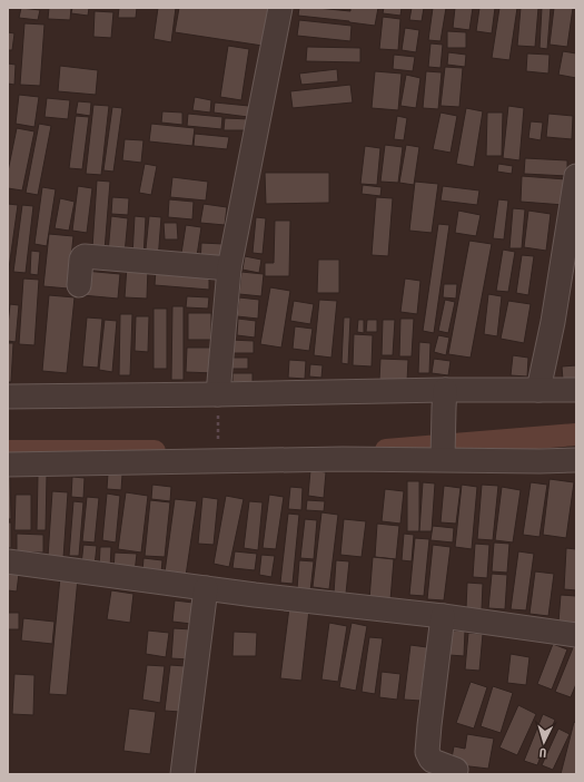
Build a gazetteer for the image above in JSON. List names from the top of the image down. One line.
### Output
{"north":"bottom"}
